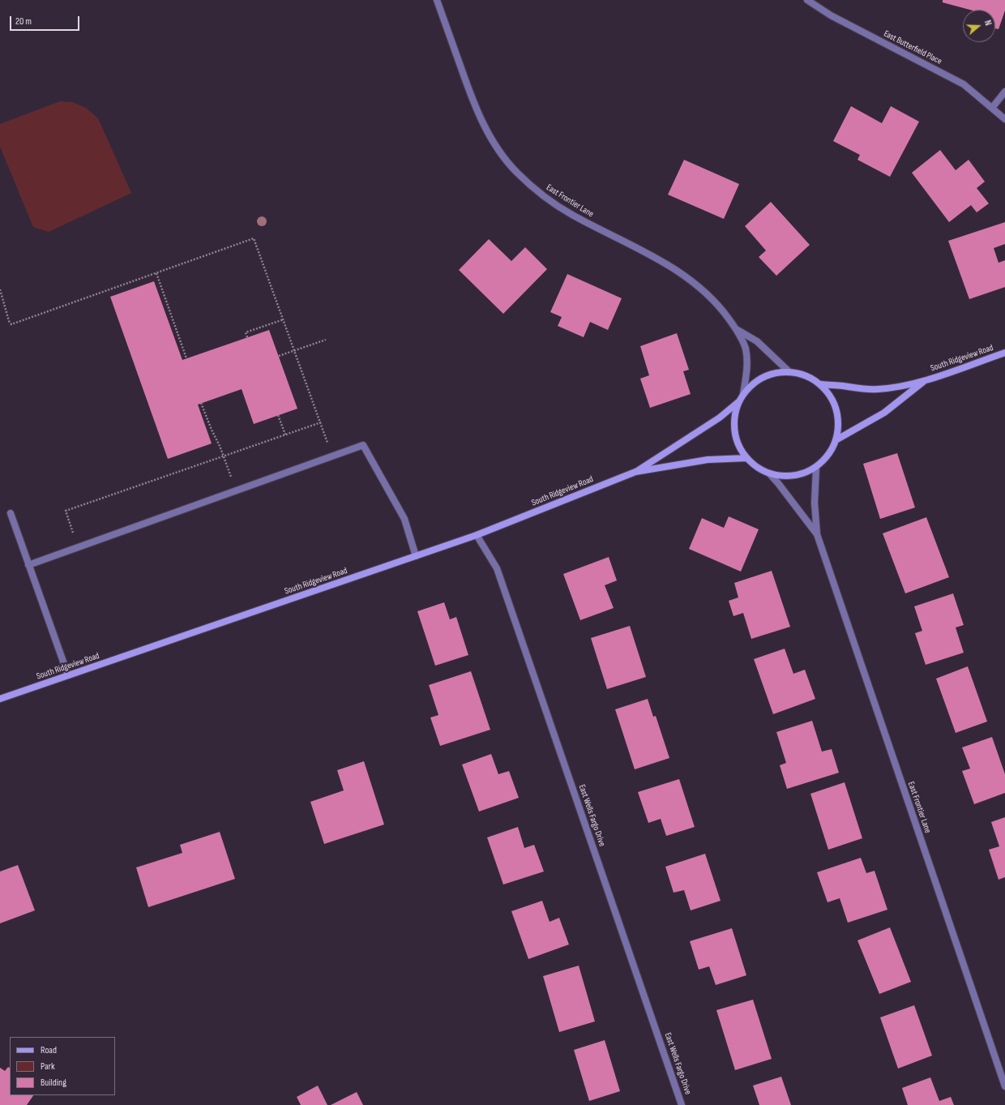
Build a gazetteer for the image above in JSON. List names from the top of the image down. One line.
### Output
{"streets":{"main road":["South Ridgeview Road"],"street":["East Butterfield Place","East Frontier Lane","East Wells Fargo Drive"]},"crossings":[["South Ridgeview Road","East Wells Fargo Drive"]],"legend":["Road","Park","Building"],"scale_bar":"20 m","north":"right"}
